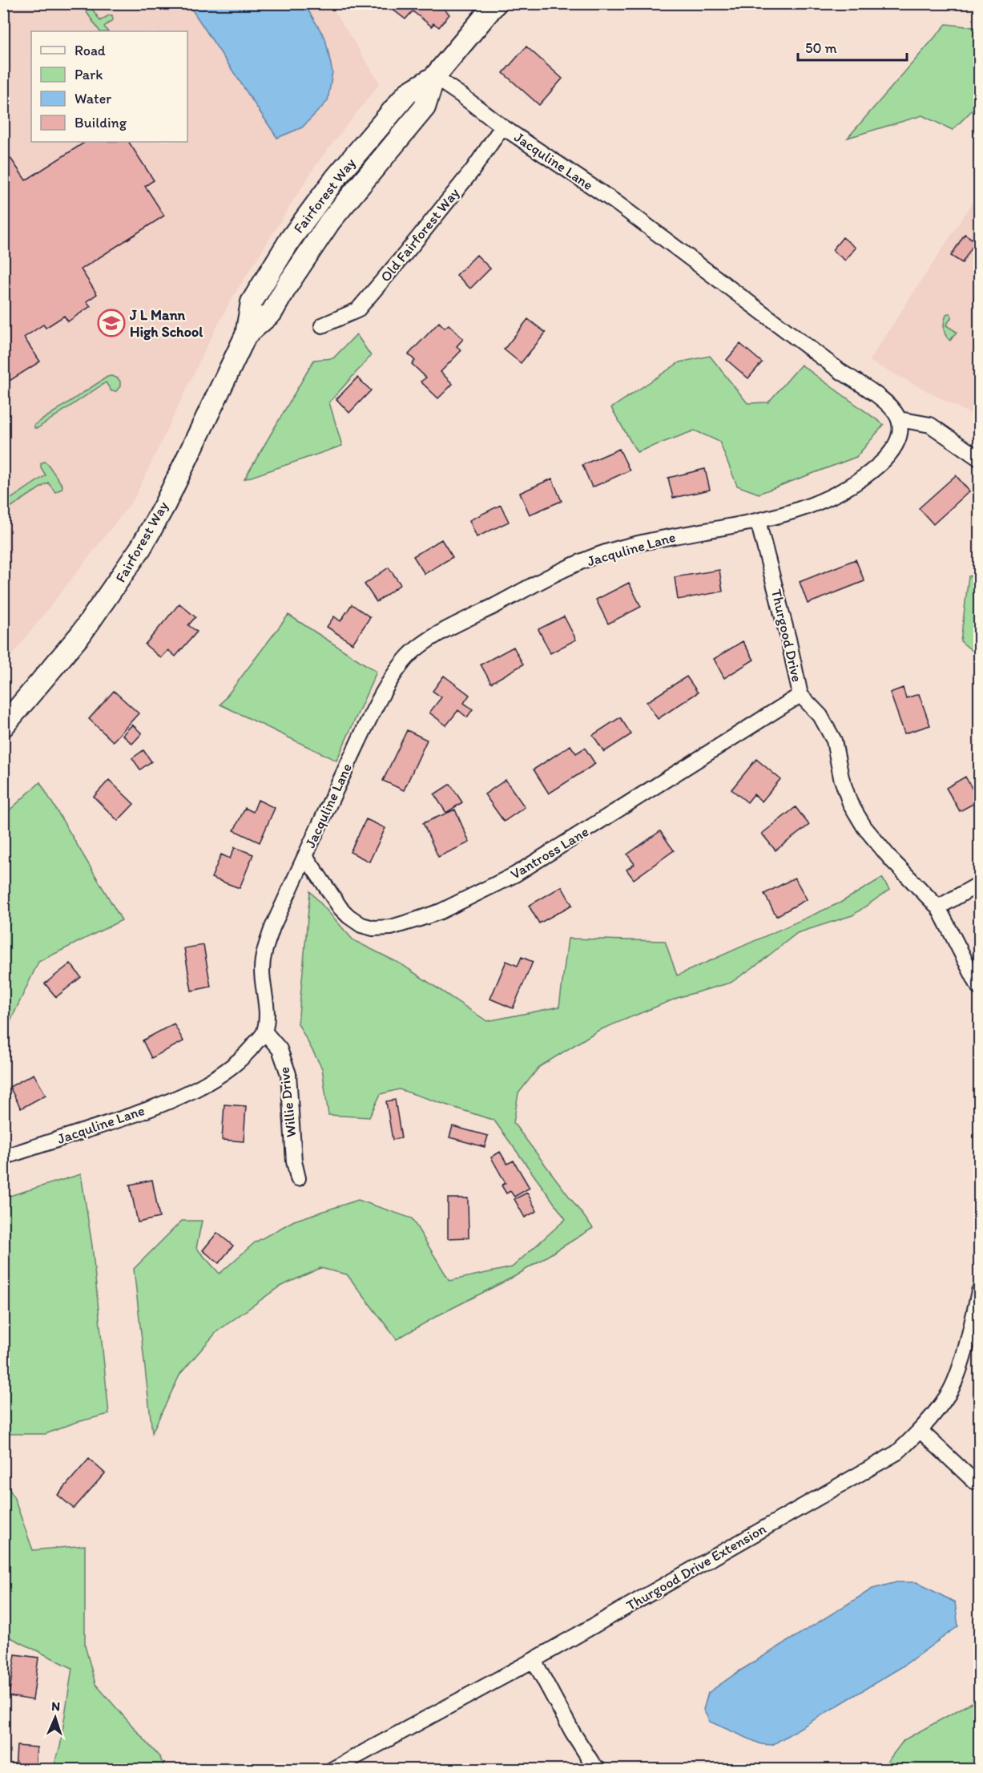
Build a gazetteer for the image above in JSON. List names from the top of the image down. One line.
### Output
{"streets":{"main road":["Fairforest Way"],"street":["Jacquline Lane","Old Fairforest Way","Thurgood Drive","Vantross Lane","Willie Drive","Thurgood Drive Extension"]},"crossings":[["Jacquline Lane","Fairforest Way"],["Jacquline Lane","Old Fairforest Way"],["Jacquline Lane","Thurgood Drive"],["Jacquline Lane","Vantross Lane"],["Jacquline Lane","Willie Drive"],["Thurgood Drive","Vantross Lane"]],"places":{"school or university":["J L Mann High School"]},"legend":["Road","Park","Water","Building"],"scale_bar":"50 m","north":"top"}
